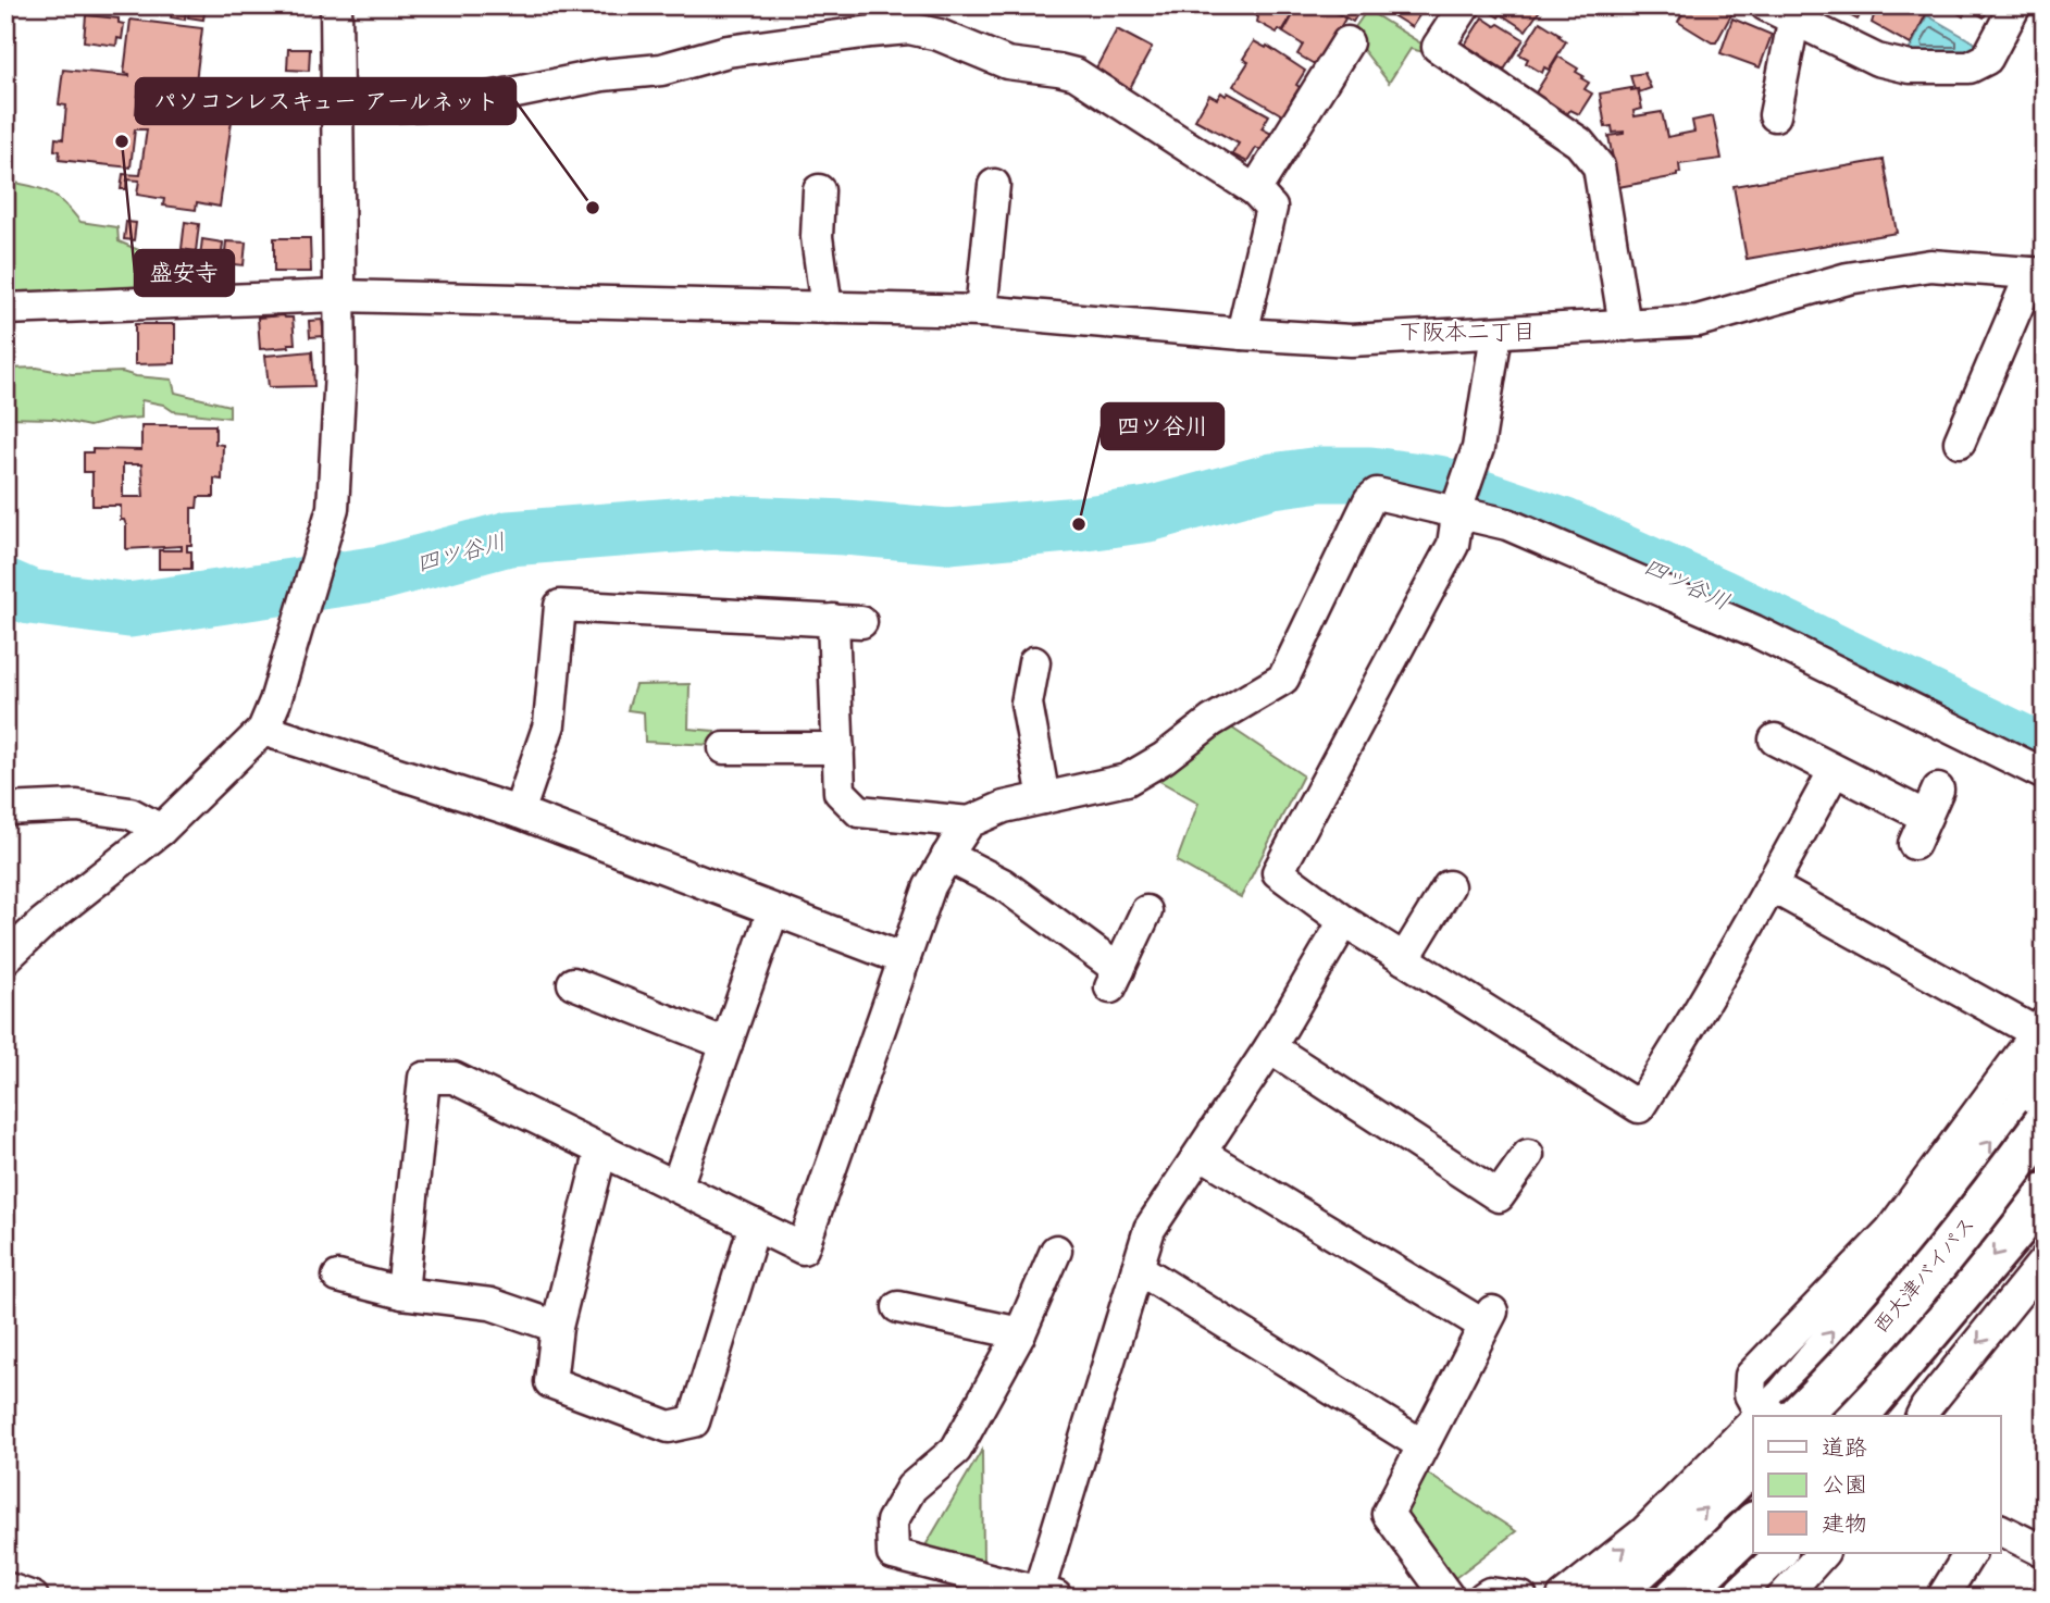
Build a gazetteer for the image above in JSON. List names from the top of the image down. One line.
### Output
{"streets":{"highway":["西大津バイパス"]},"districts":["下阪本二丁目"],"water":["四ツ谷川"],"places":["盛安寺","パソコンレスキュー アールネット","四ツ谷川"],"legend":["道路","公園","建物"]}
